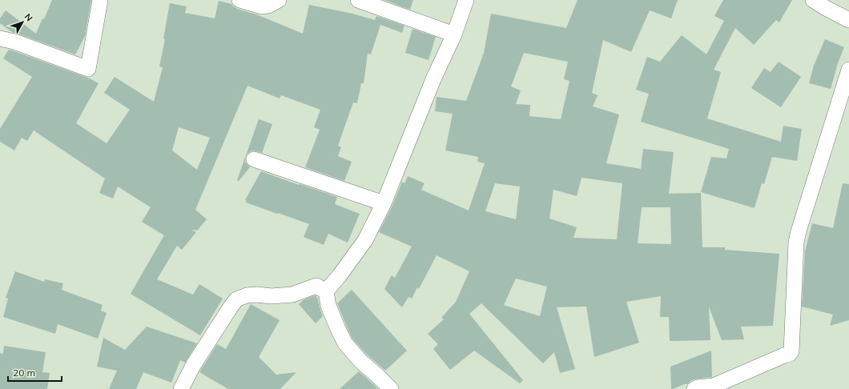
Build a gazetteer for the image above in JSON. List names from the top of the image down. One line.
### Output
{"scale_bar":"20 m","north":"top right"}
